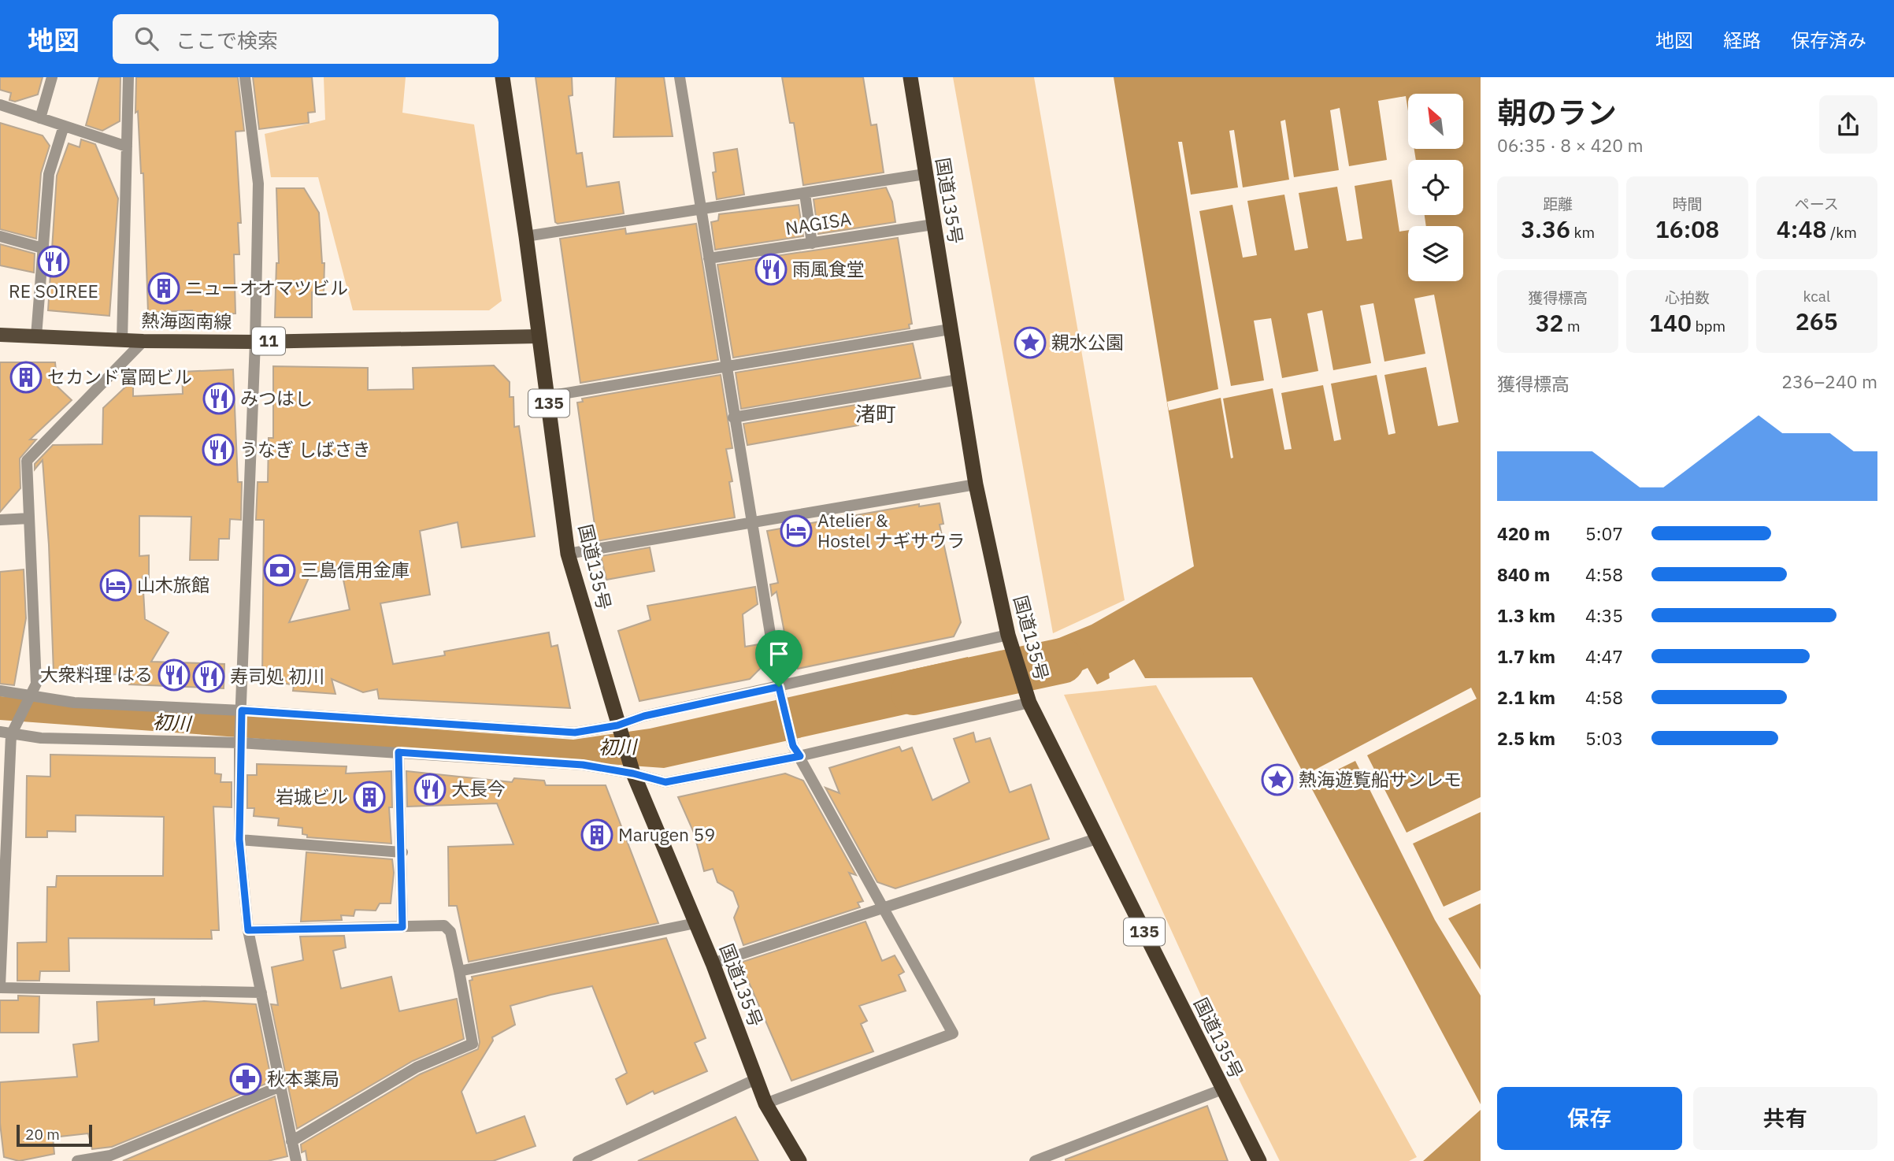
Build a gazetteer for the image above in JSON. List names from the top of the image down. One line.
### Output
{"streets":{"highway":["国道135号","135"],"main road":["熱海函南線","11"],"street":["NAGISA"]},"crossings":[["国道135号","NAGISA"],["国道135号","熱海函南線"]],"districts":["渚町"],"water":["初川"],"places":{"restaurant":["RE SOIREE","雨風食堂","みつはし","うなぎ しばさき","大衆料理 はる","寿司処 初川","大長今"],"building":["ニューオオマツビル","セカンド富岡ビル","岩城ビル","Marugen 59"],"place":["親水公園","熱海遊覧船サンレモ"],"hotel":["Atelier & Hostel ナギサウラ","山木旅館"],"bank":["三島信用金庫"],"pharmacy":["秋本薬局"]},"scale_bar":"20 m","north":"top left","page":{"header":"地図","search":"ここで検索","nav":["地図","経路","保存済み"],"heading":["朝のラン","06:35 · 8 × 420 m"],"stats":[["距離","3.36 km"],["時間","16:08"],["ペース","4:48 /km"],["獲得標高","32 m"],["心拍数","140 bpm"],["kcal","265"]],"chart":["獲得標高","236–240 m"],"list":[{"name":"420 m","note":"5:07"},{"name":"840 m","note":"4:58"},{"name":"1.3 km","note":"4:35"},{"name":"1.7 km","note":"4:47"},{"name":"2.1 km","note":"4:58"},{"name":"2.5 km","note":"5:03"}],"buttons":["保存","共有"],"scale":"20 m"}}
